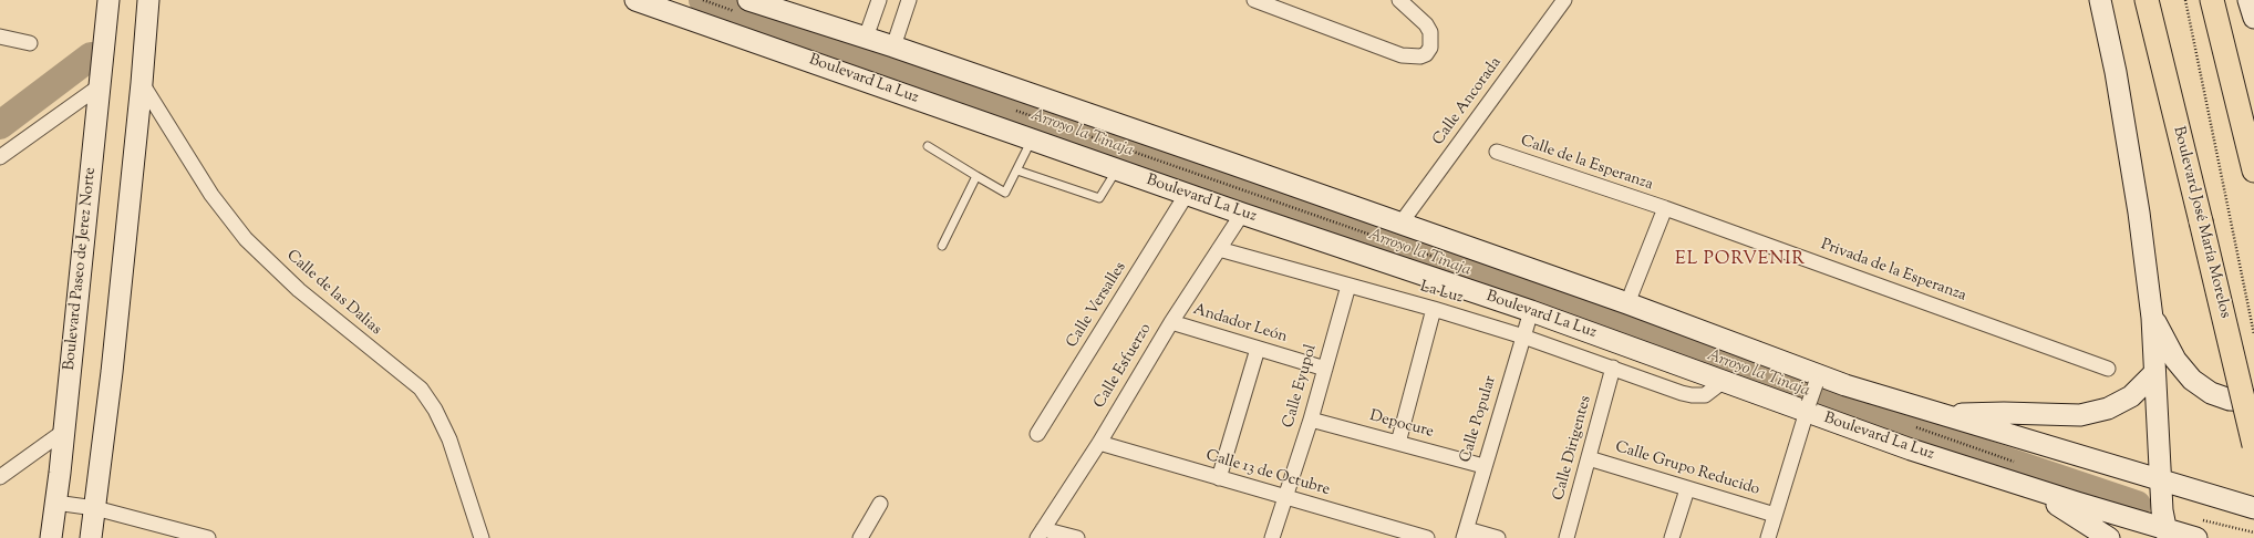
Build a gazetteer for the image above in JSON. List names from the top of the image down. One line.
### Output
{"streets":{"main road":["Boulevard La Luz","Boulevard José María Morelos","Boulevard Paseo de Jerez Norte"],"street":["Calle Ancorada","Calle de la Esperanza","Privada de la Esperanza","Calle de las Dalias","La Luz","Calle Versalles","Andador León","Calle Esfuerzo","Calle Eyupol","Calle Popular","Depocure","Calle Dirigentes","Calle Grupo Reducido","Calle 13 de Octubre"]},"crossings":[["Boulevard La Luz","La Luz"],["Boulevard La Luz","Calle Versalles"],["Boulevard La Luz","Calle Esfuerzo"],["Boulevard La Luz","Calle Popular"],["Calle de la Esperanza","Privada de la Esperanza"],["La Luz","Calle Esfuerzo"],["La Luz","Calle Eyupol"],["La Luz","Calle Popular"],["La Luz","Calle Dirigentes"],["Andador León","Calle Esfuerzo"],["Andador León","Calle Eyupol"],["Calle Esfuerzo","Calle 13 de Octubre"],["Calle Eyupol","Depocure"],["Calle Eyupol","Calle 13 de Octubre"],["Calle Popular","Depocure"],["Calle Dirigentes","Calle Grupo Reducido"]],"districts":["EL PORVENIR"],"water":["Arroyo la Tinaja"]}
